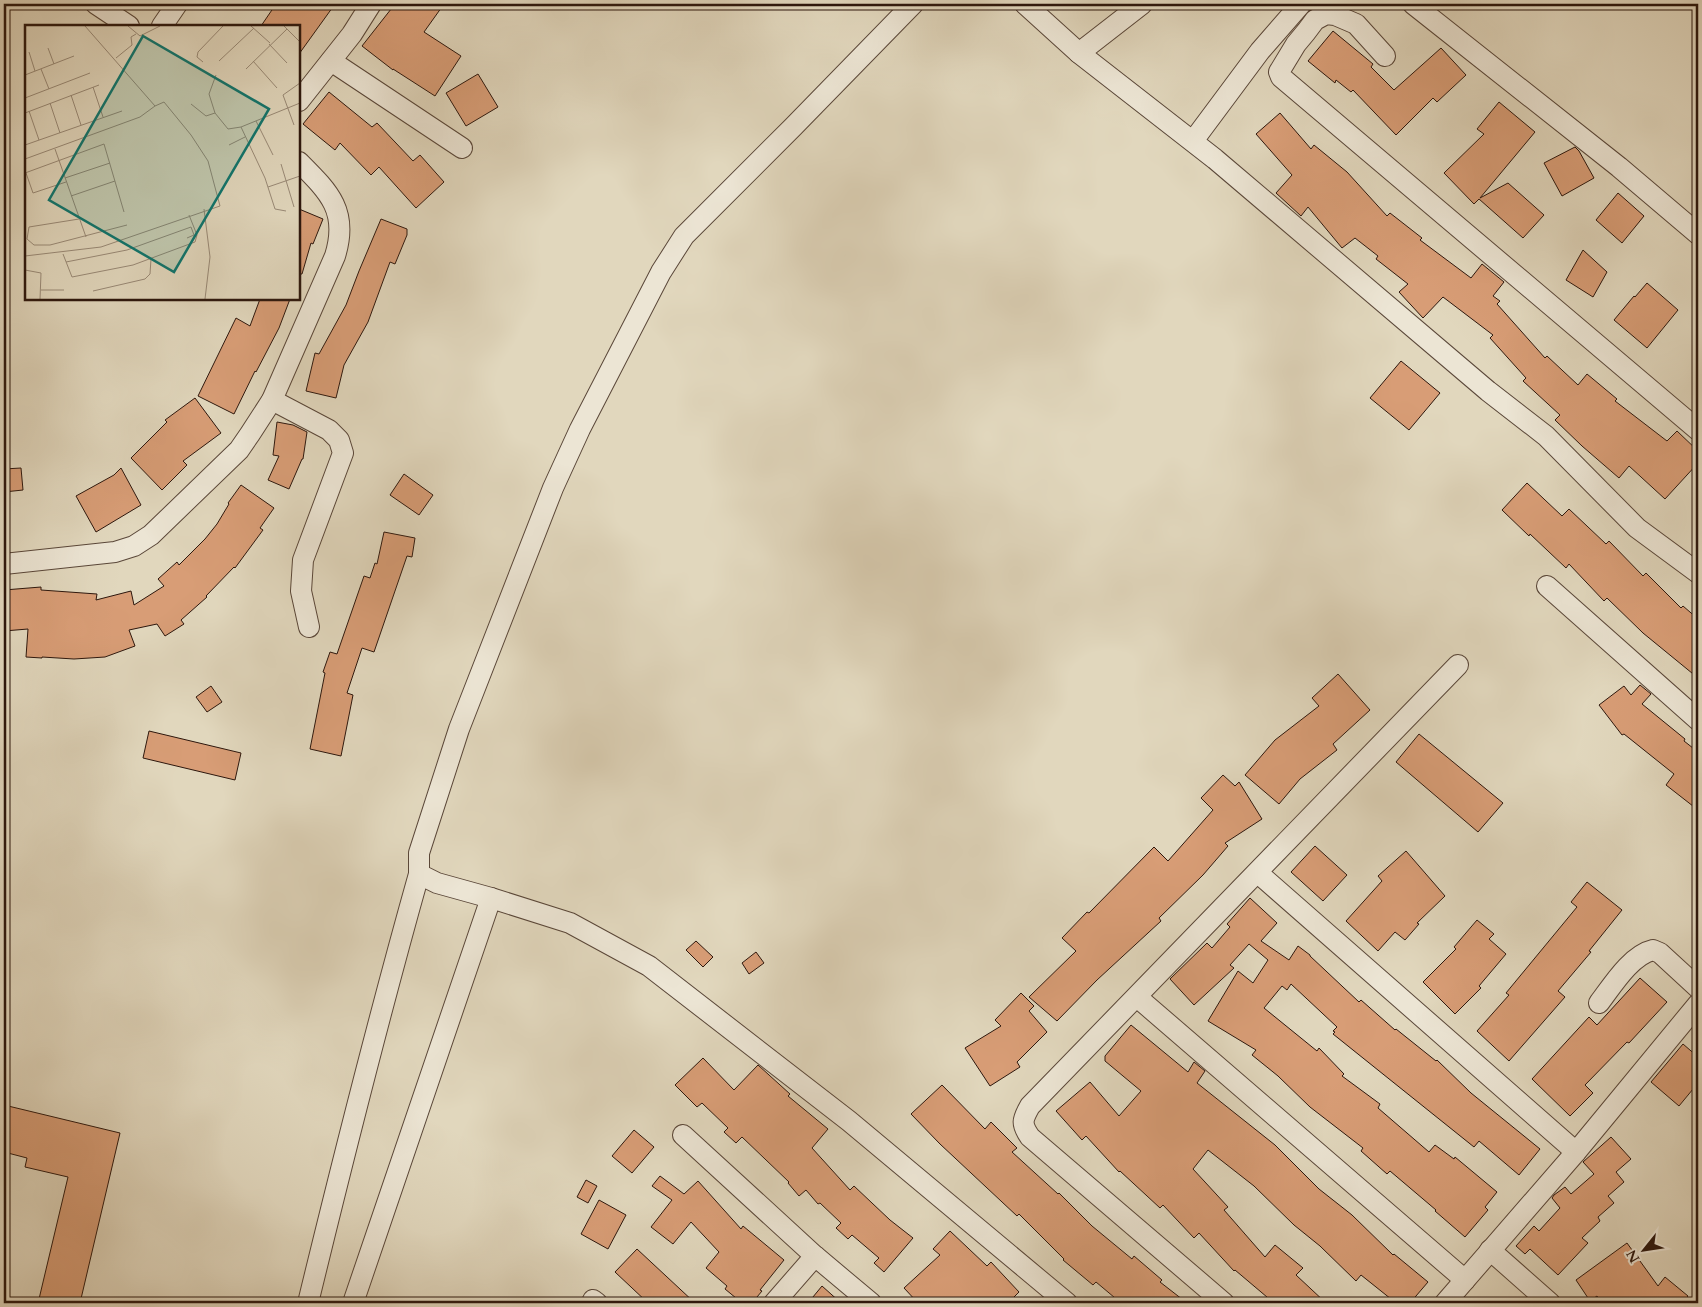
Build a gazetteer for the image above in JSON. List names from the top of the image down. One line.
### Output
{"north":"bottom left"}
